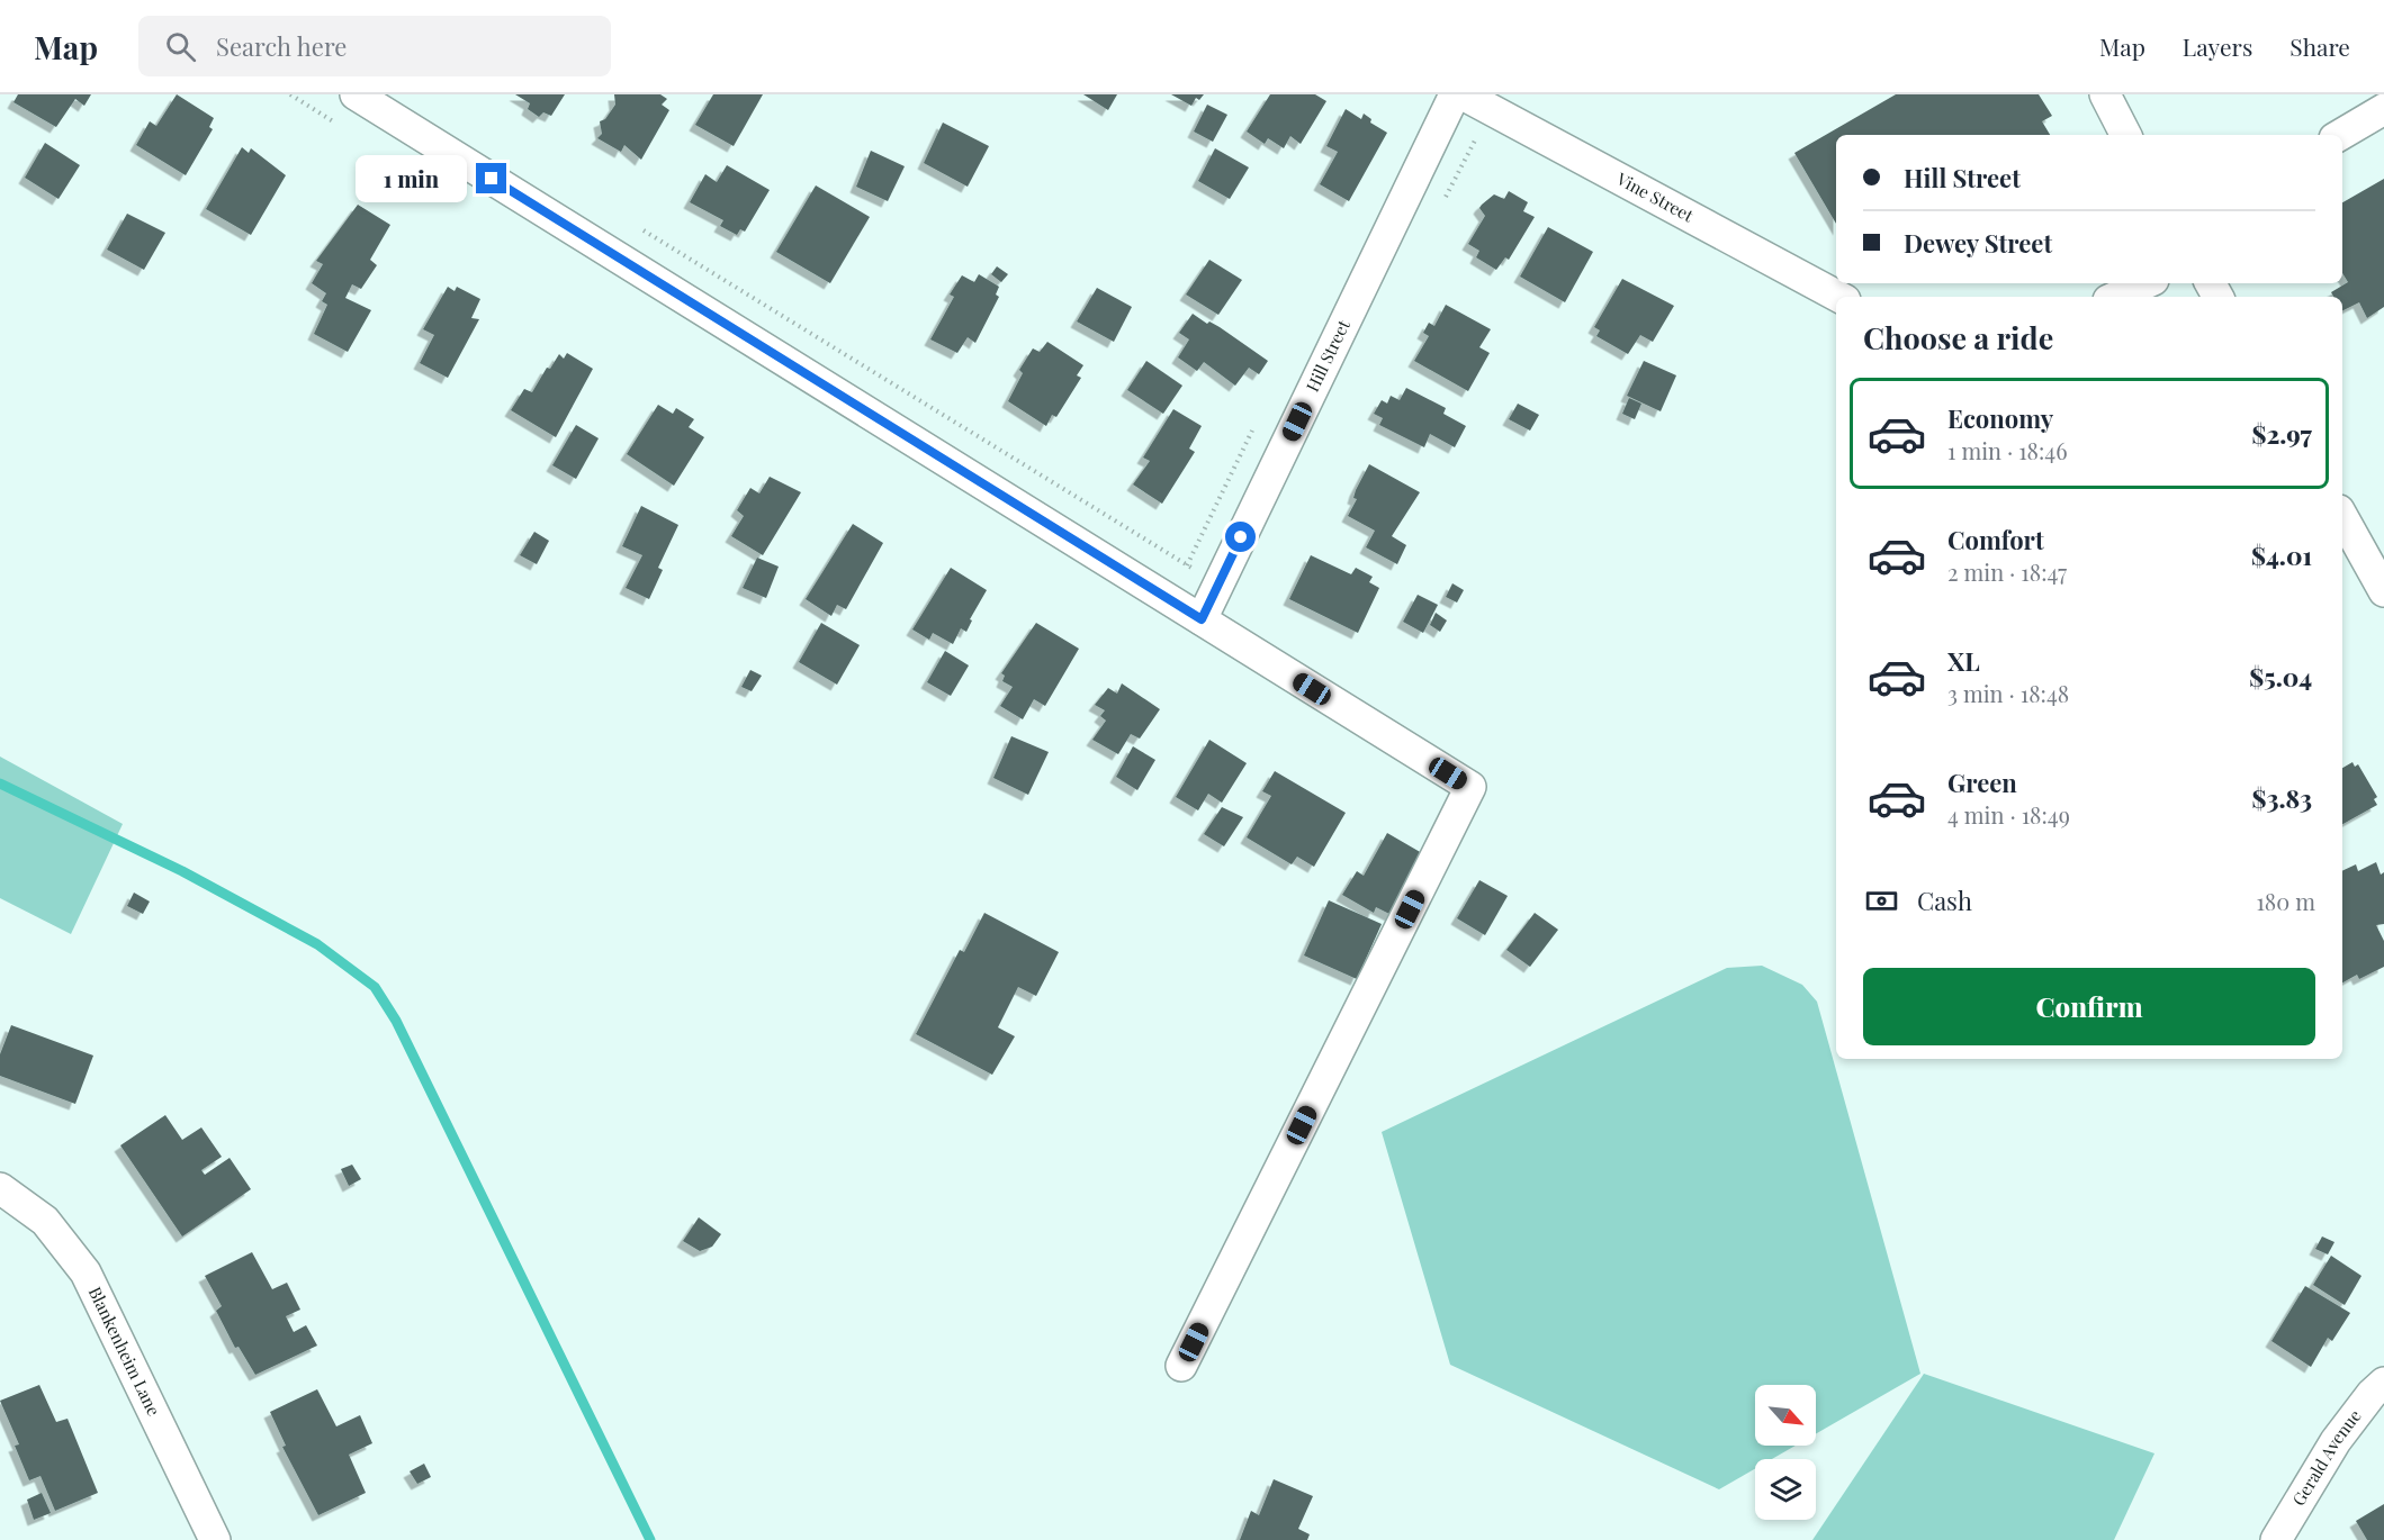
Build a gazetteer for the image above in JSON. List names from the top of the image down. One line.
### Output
{"streets":{"street":["Vine Street","Hill Street","Blankenheim Lane","Gerald Avenue"]},"north":"bottom right","page":{"header":"Map","search":"Search here","nav":["Map","Layers","Share"],"banner":["Hill Street","Dewey Street"],"bubble":"1 min","heading":"Choose a ride","list":[{"name":"Economy","note":"1 min · 18:46","value":"$2.97"},{"name":"Comfort","note":"2 min · 18:47","value":"$4.01"},{"name":"XL","note":"3 min · 18:48","value":"$5.04"},{"name":"Green","note":"4 min · 18:49","value":"$3.83"}],"pay":["Cash","180 m"],"buttons":"Confirm"}}
